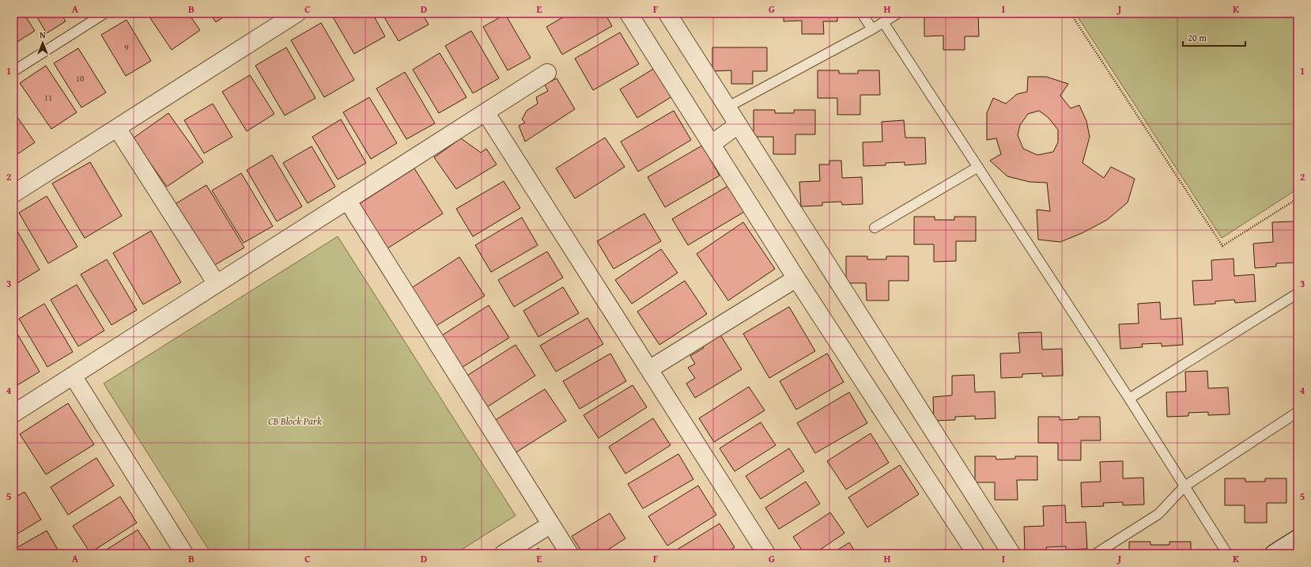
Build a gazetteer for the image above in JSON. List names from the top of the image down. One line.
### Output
{"parks":["CB Block Park"],"house_numbers":["9","10","11"],"scale_bar":"20 m","north":"top","grid":{"columns":["A","B","C","D","E","F","G","H","I","J","K"],"rows":["1","2","3","4","5"]}}
